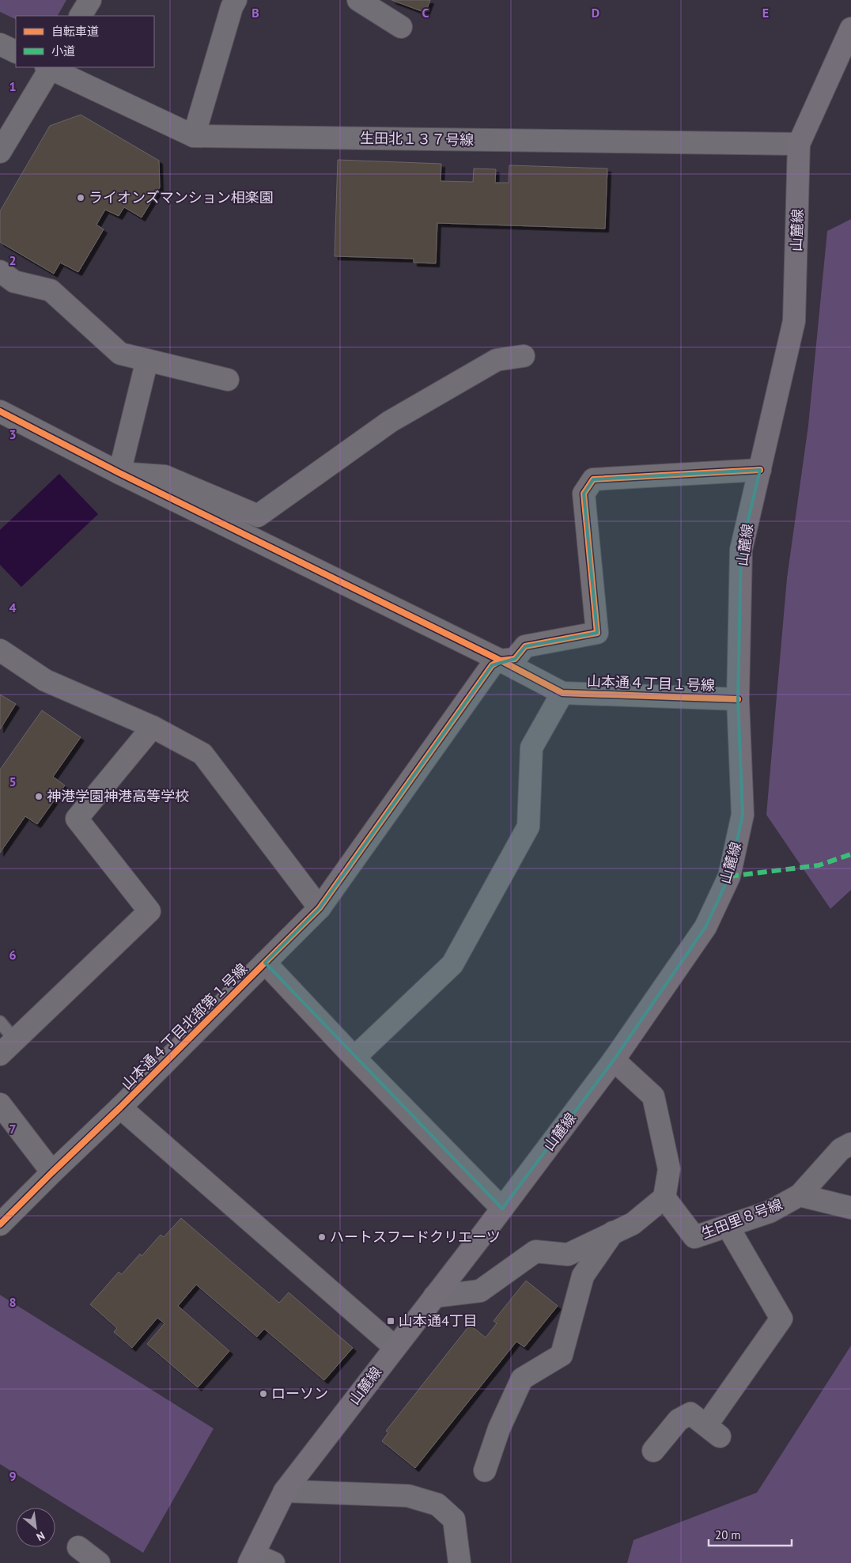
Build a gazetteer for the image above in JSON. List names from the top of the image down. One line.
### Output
{"streets":{"main road":["山麓線"],"street":["生田北１３７号線","山本通４丁目１号線","山本通４丁目北部第１号線","生田里８号線"]},"crossings":[["生田北１３７号線","山麓線"],["山麓線","山本通４丁目１号線"],["山麓線","山本通４丁目北部第１号線"]],"places":{"other":["ライオンズマンション相楽園","神港学園神港高等学校","ハートスフードクリエーツ","ローソン"],"transit":["山本通4丁目"]},"legend":["自転車道","小道"],"scale_bar":"20 m","north":"bottom right","grid":{"columns":["B","C","D","E"],"rows":["1","2","3","4","5","6","7","8","9"]}}
